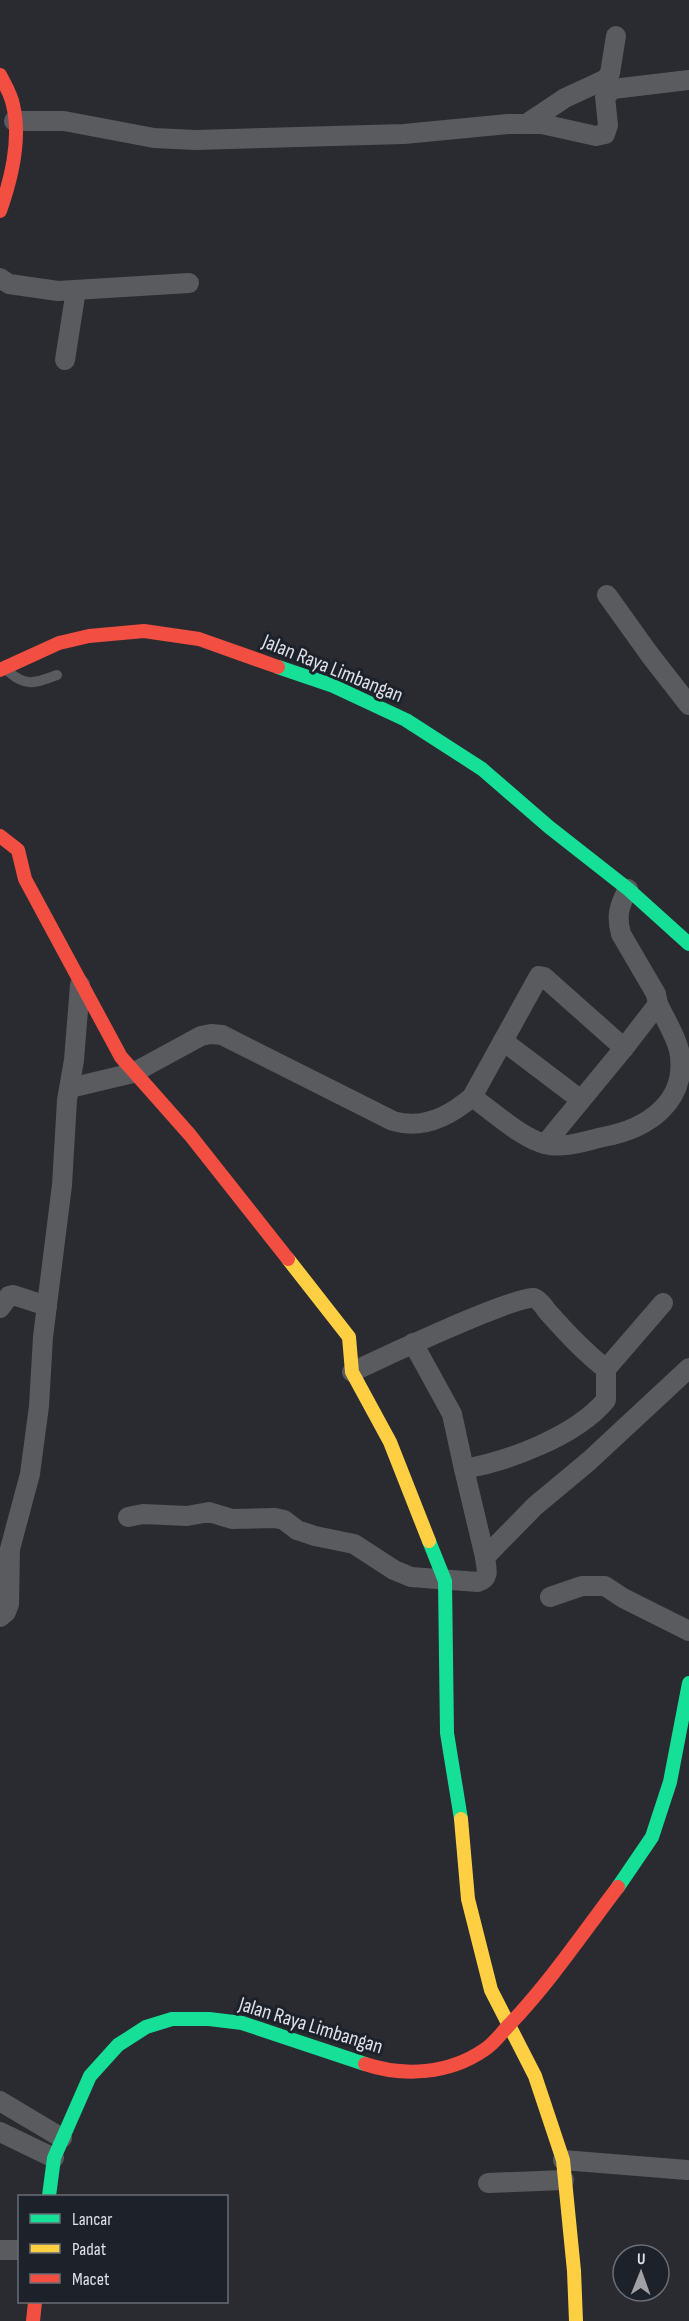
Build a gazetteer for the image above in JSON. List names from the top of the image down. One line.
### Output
{"streets":{"main road":["Jalan Raya Limbangan"]},"legend":["Lancar","Padat","Macet"],"north":"top"}
